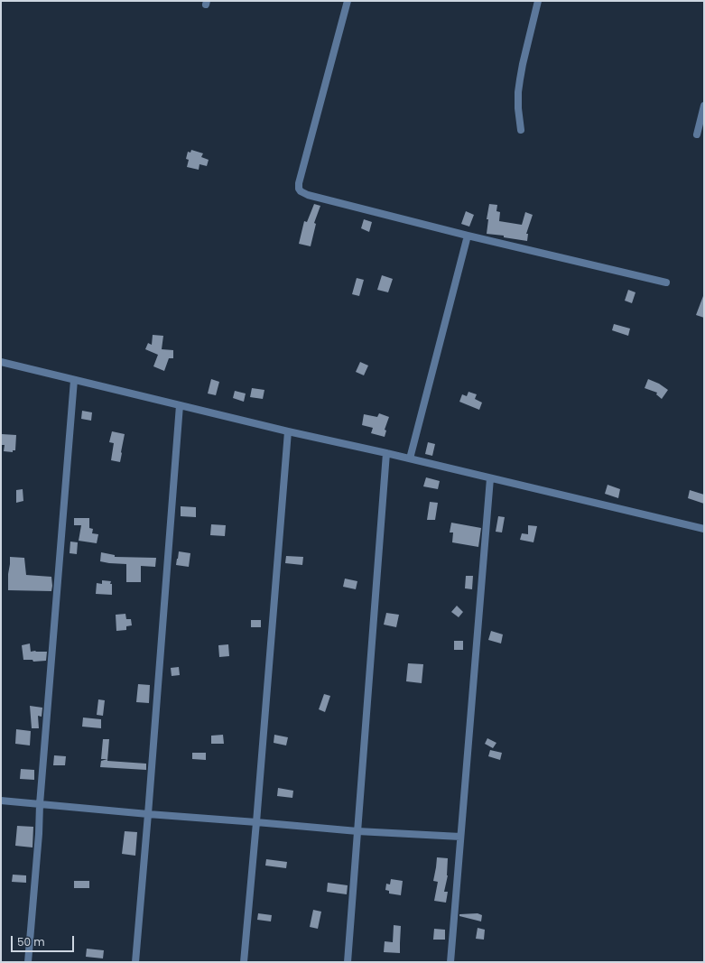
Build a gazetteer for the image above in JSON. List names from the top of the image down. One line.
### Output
{"scale_bar":"50 m"}
